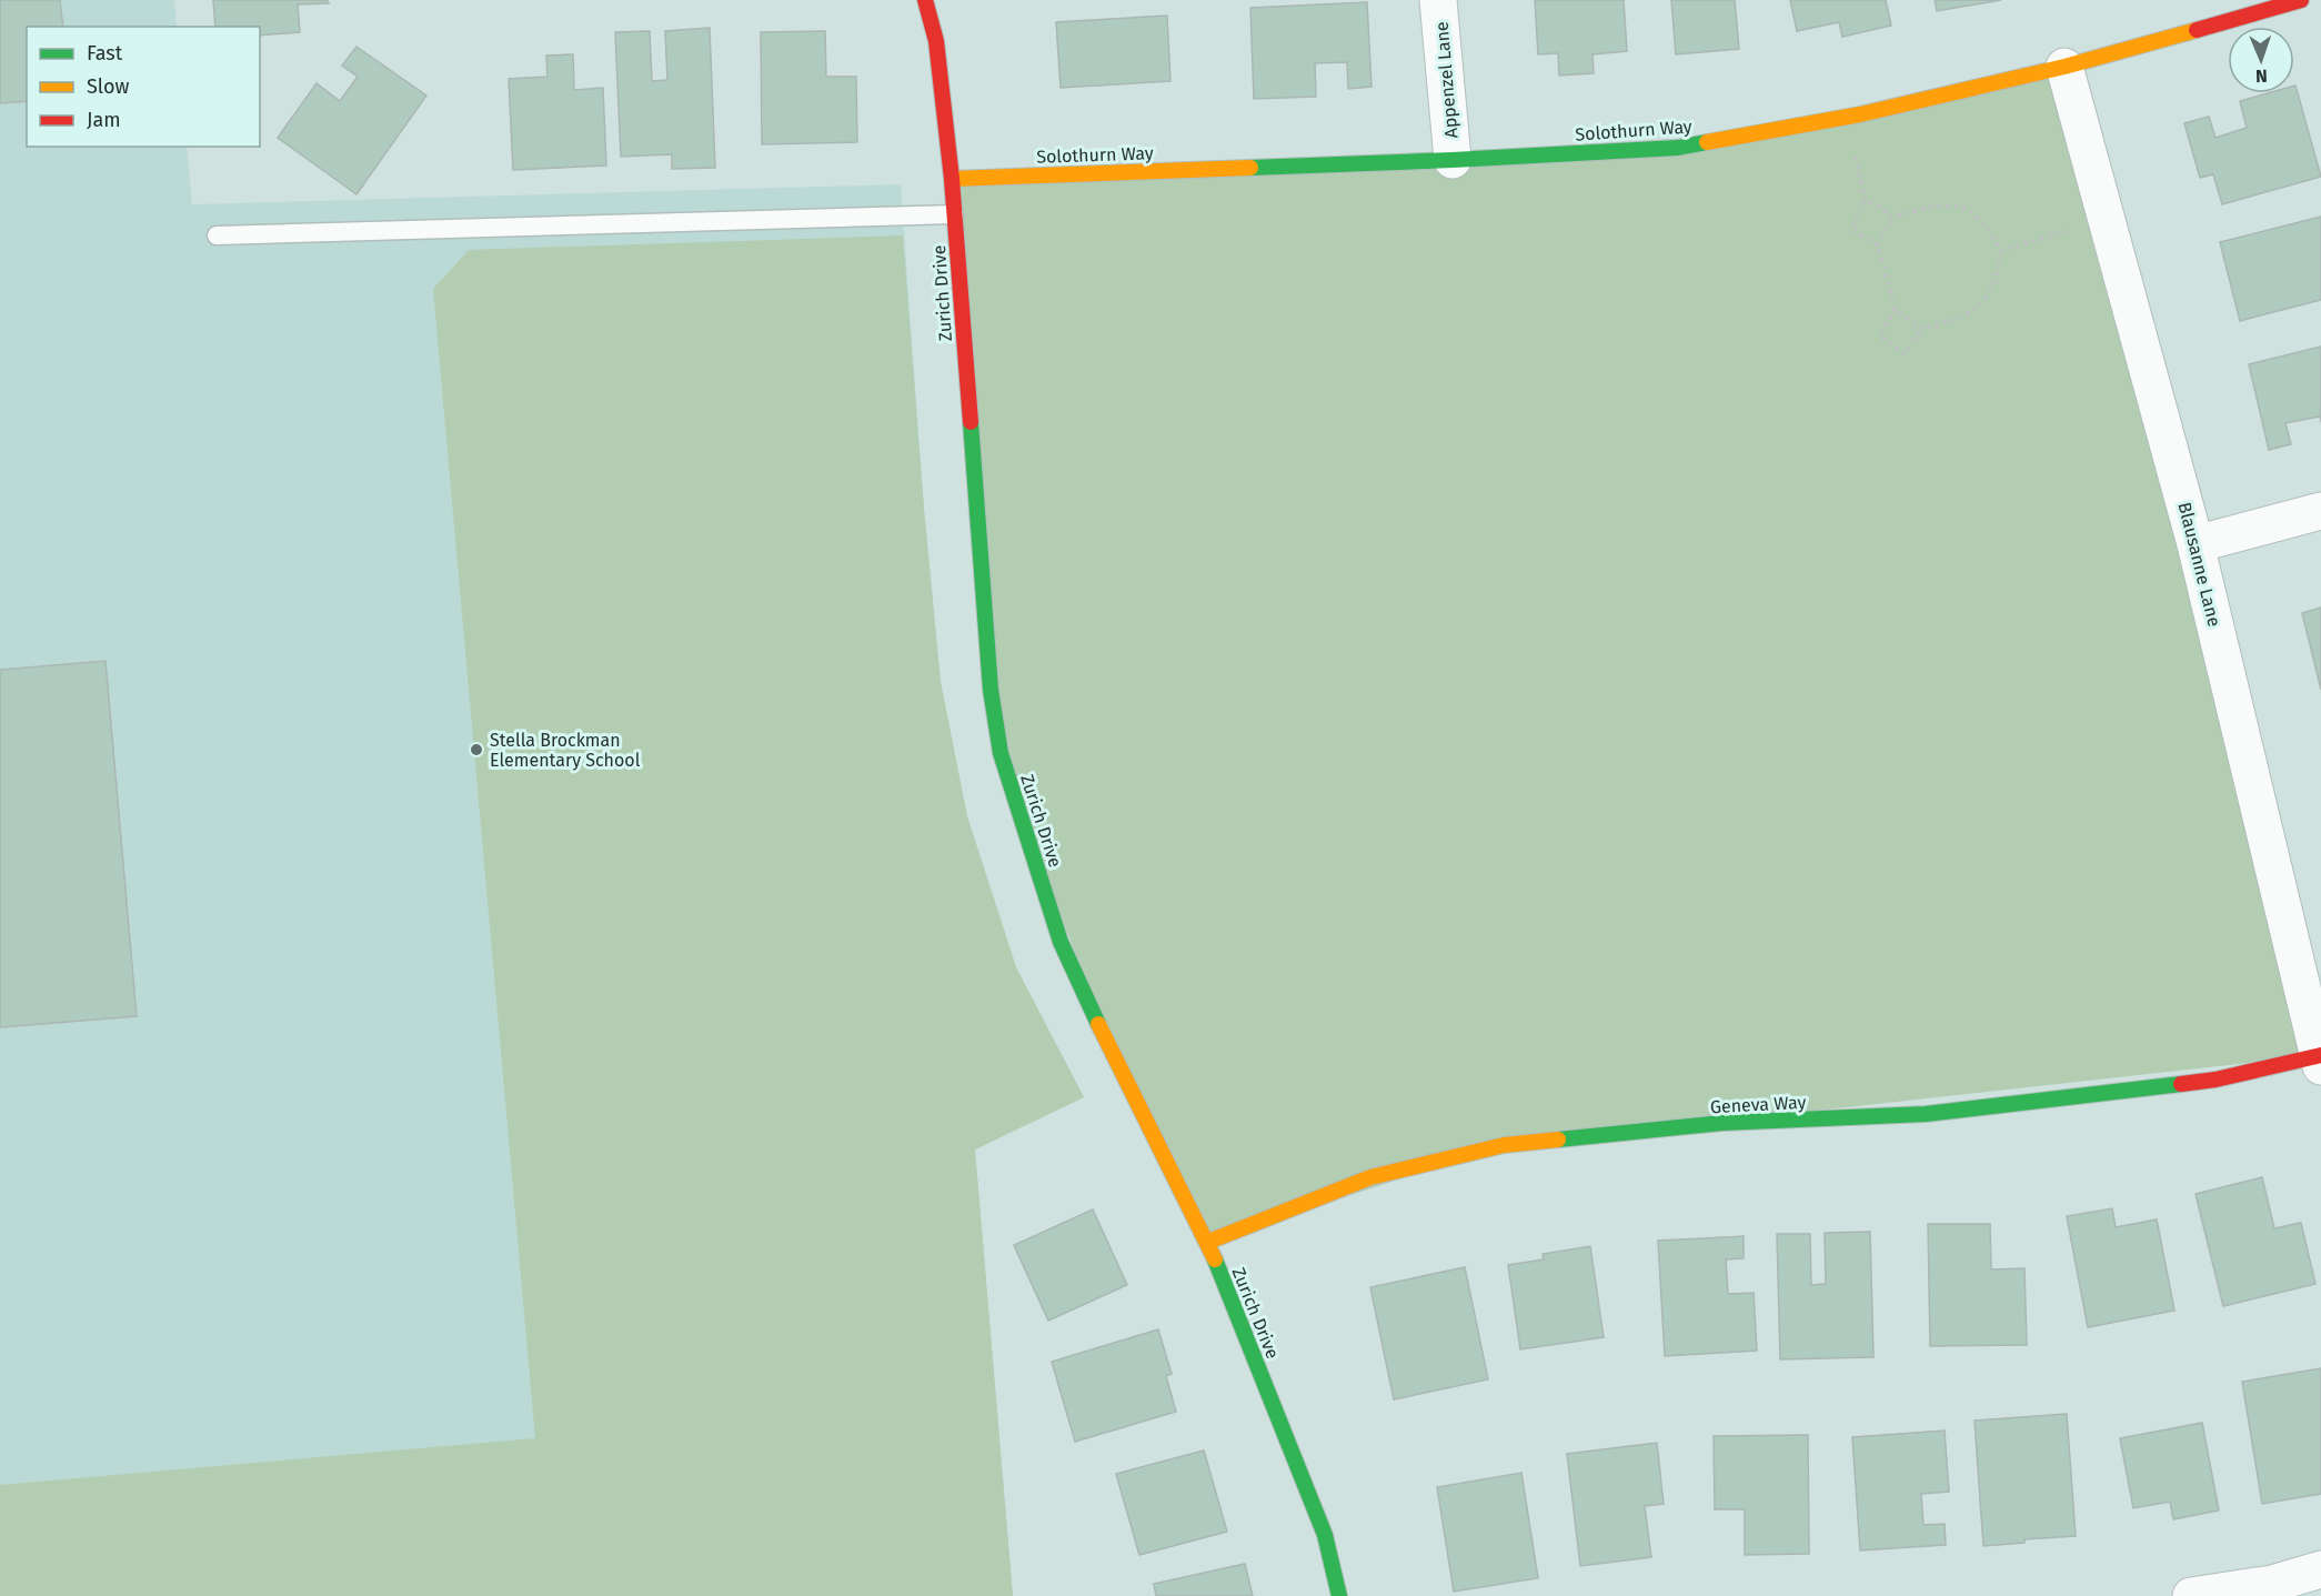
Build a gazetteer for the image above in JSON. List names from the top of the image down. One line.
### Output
{"streets":{"street":["Appenzel Lane","Solothurn Way","Zurich Drive","Blausanne Lane","Geneva Way"]},"crossings":[["Appenzel Lane","Solothurn Way"],["Solothurn Way","Zurich Drive"],["Solothurn Way","Blausanne Lane"],["Zurich Drive","Geneva Way"],["Blausanne Lane","Geneva Way"]],"places":["Stella Brockman Elementary School"],"legend":["Fast","Slow","Jam"],"north":"bottom"}
